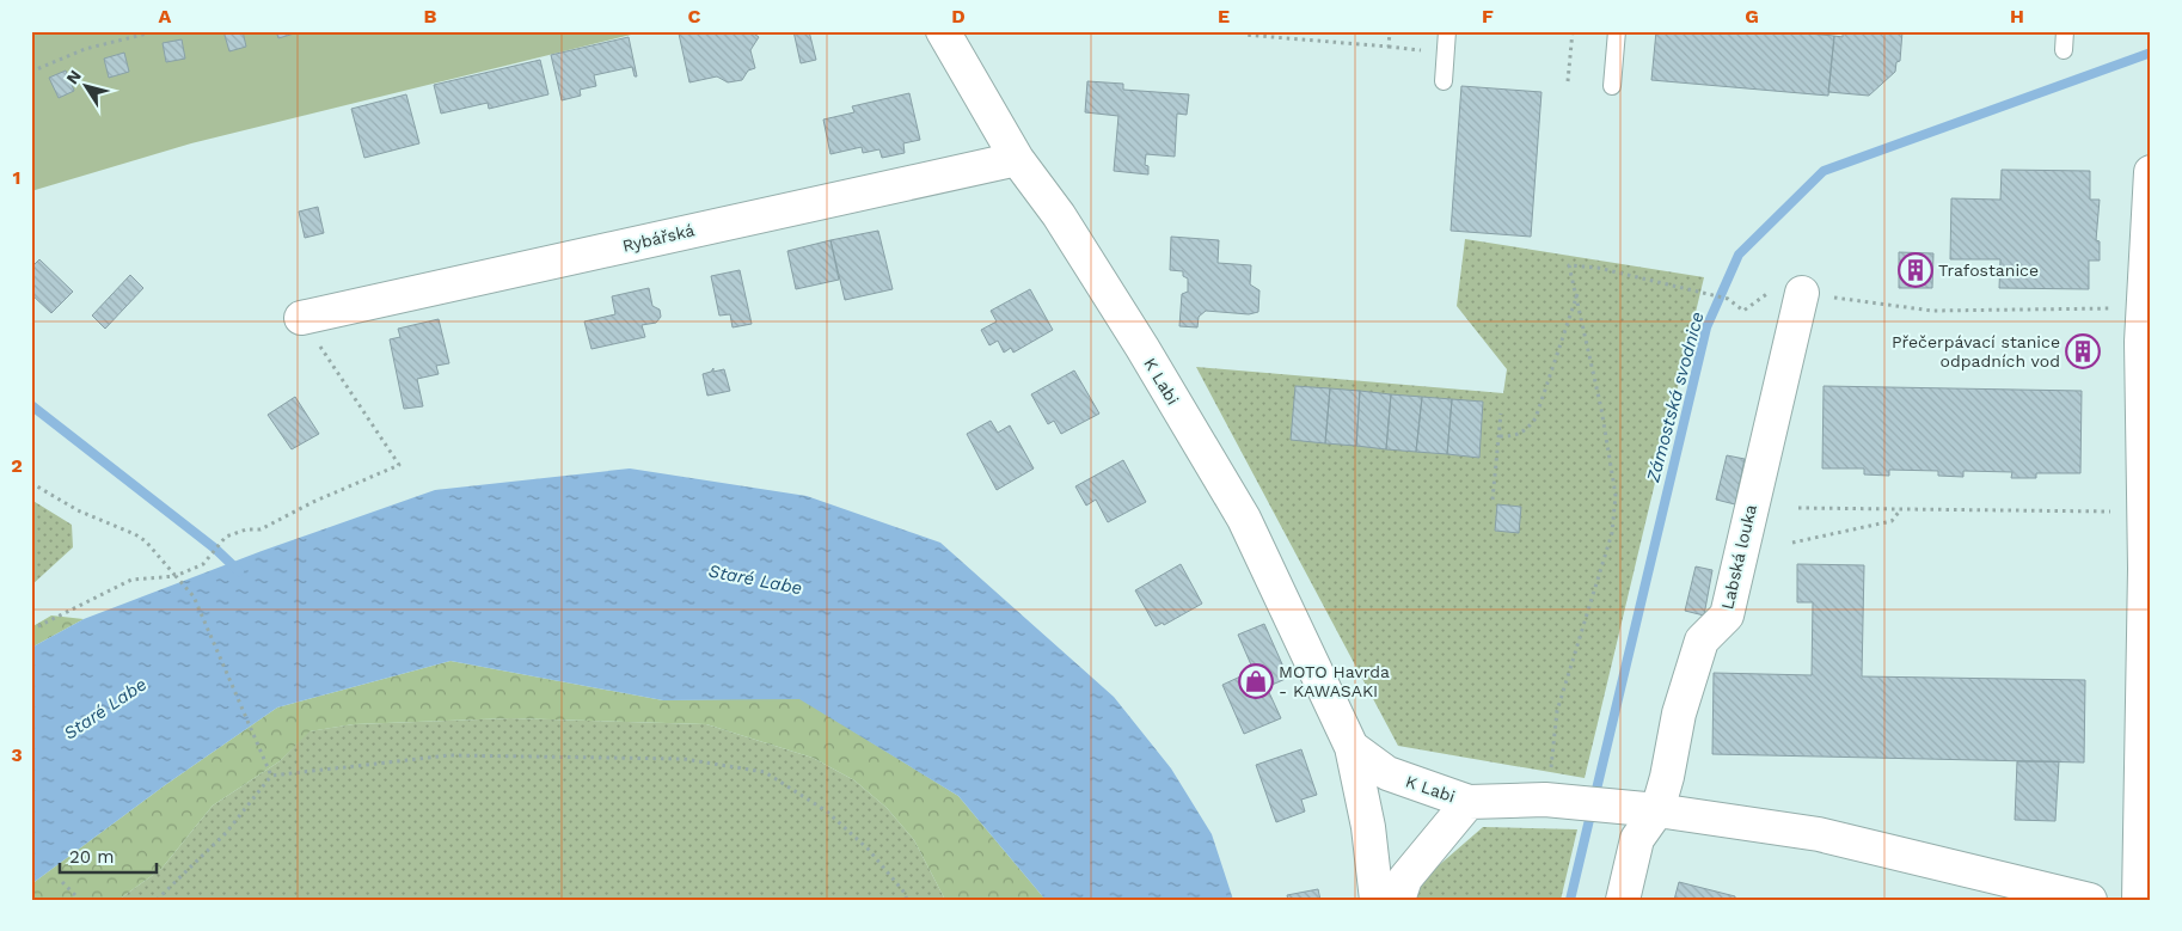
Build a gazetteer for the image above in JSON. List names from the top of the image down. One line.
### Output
{"streets":{"street":["Rybářská","K Labi","Labská louka"]},"crossings":[["Rybářská","K Labi"]],"water":["Zámostská svodnice","Staré Labe"],"places":{"building":["Trafostanice","Přečerpávací stanice odpadních vod"],"shop":["MOTO Havrda - KAWASAKI"]},"scale_bar":"20 m","north":"top left","grid":{"columns":["A","B","C","D","E","F","G","H"],"rows":["1","2","3"]}}
